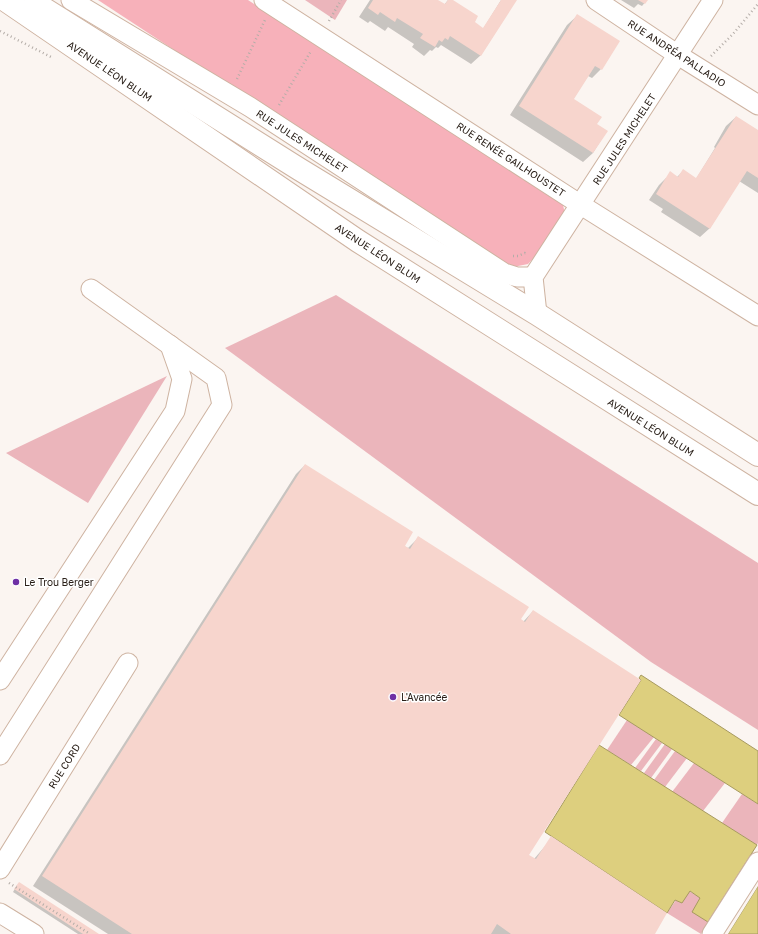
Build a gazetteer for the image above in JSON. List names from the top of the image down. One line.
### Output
{"streets":{"main road":["AVENUE LÉON BLUM"],"street":["RUE ANDRÉA PALLADIO","RUE JULES MICHELET","RUE RENÉE GAILHOUSTET","RUE CORD"]},"crossings":[["RUE ANDRÉA PALLADIO","RUE JULES MICHELET"],["AVENUE LÉON BLUM","RUE JULES MICHELET"],["RUE JULES MICHELET","RUE RENÉE GAILHOUSTET"]],"places":["Le Trou Berger","L'Avancée"]}
